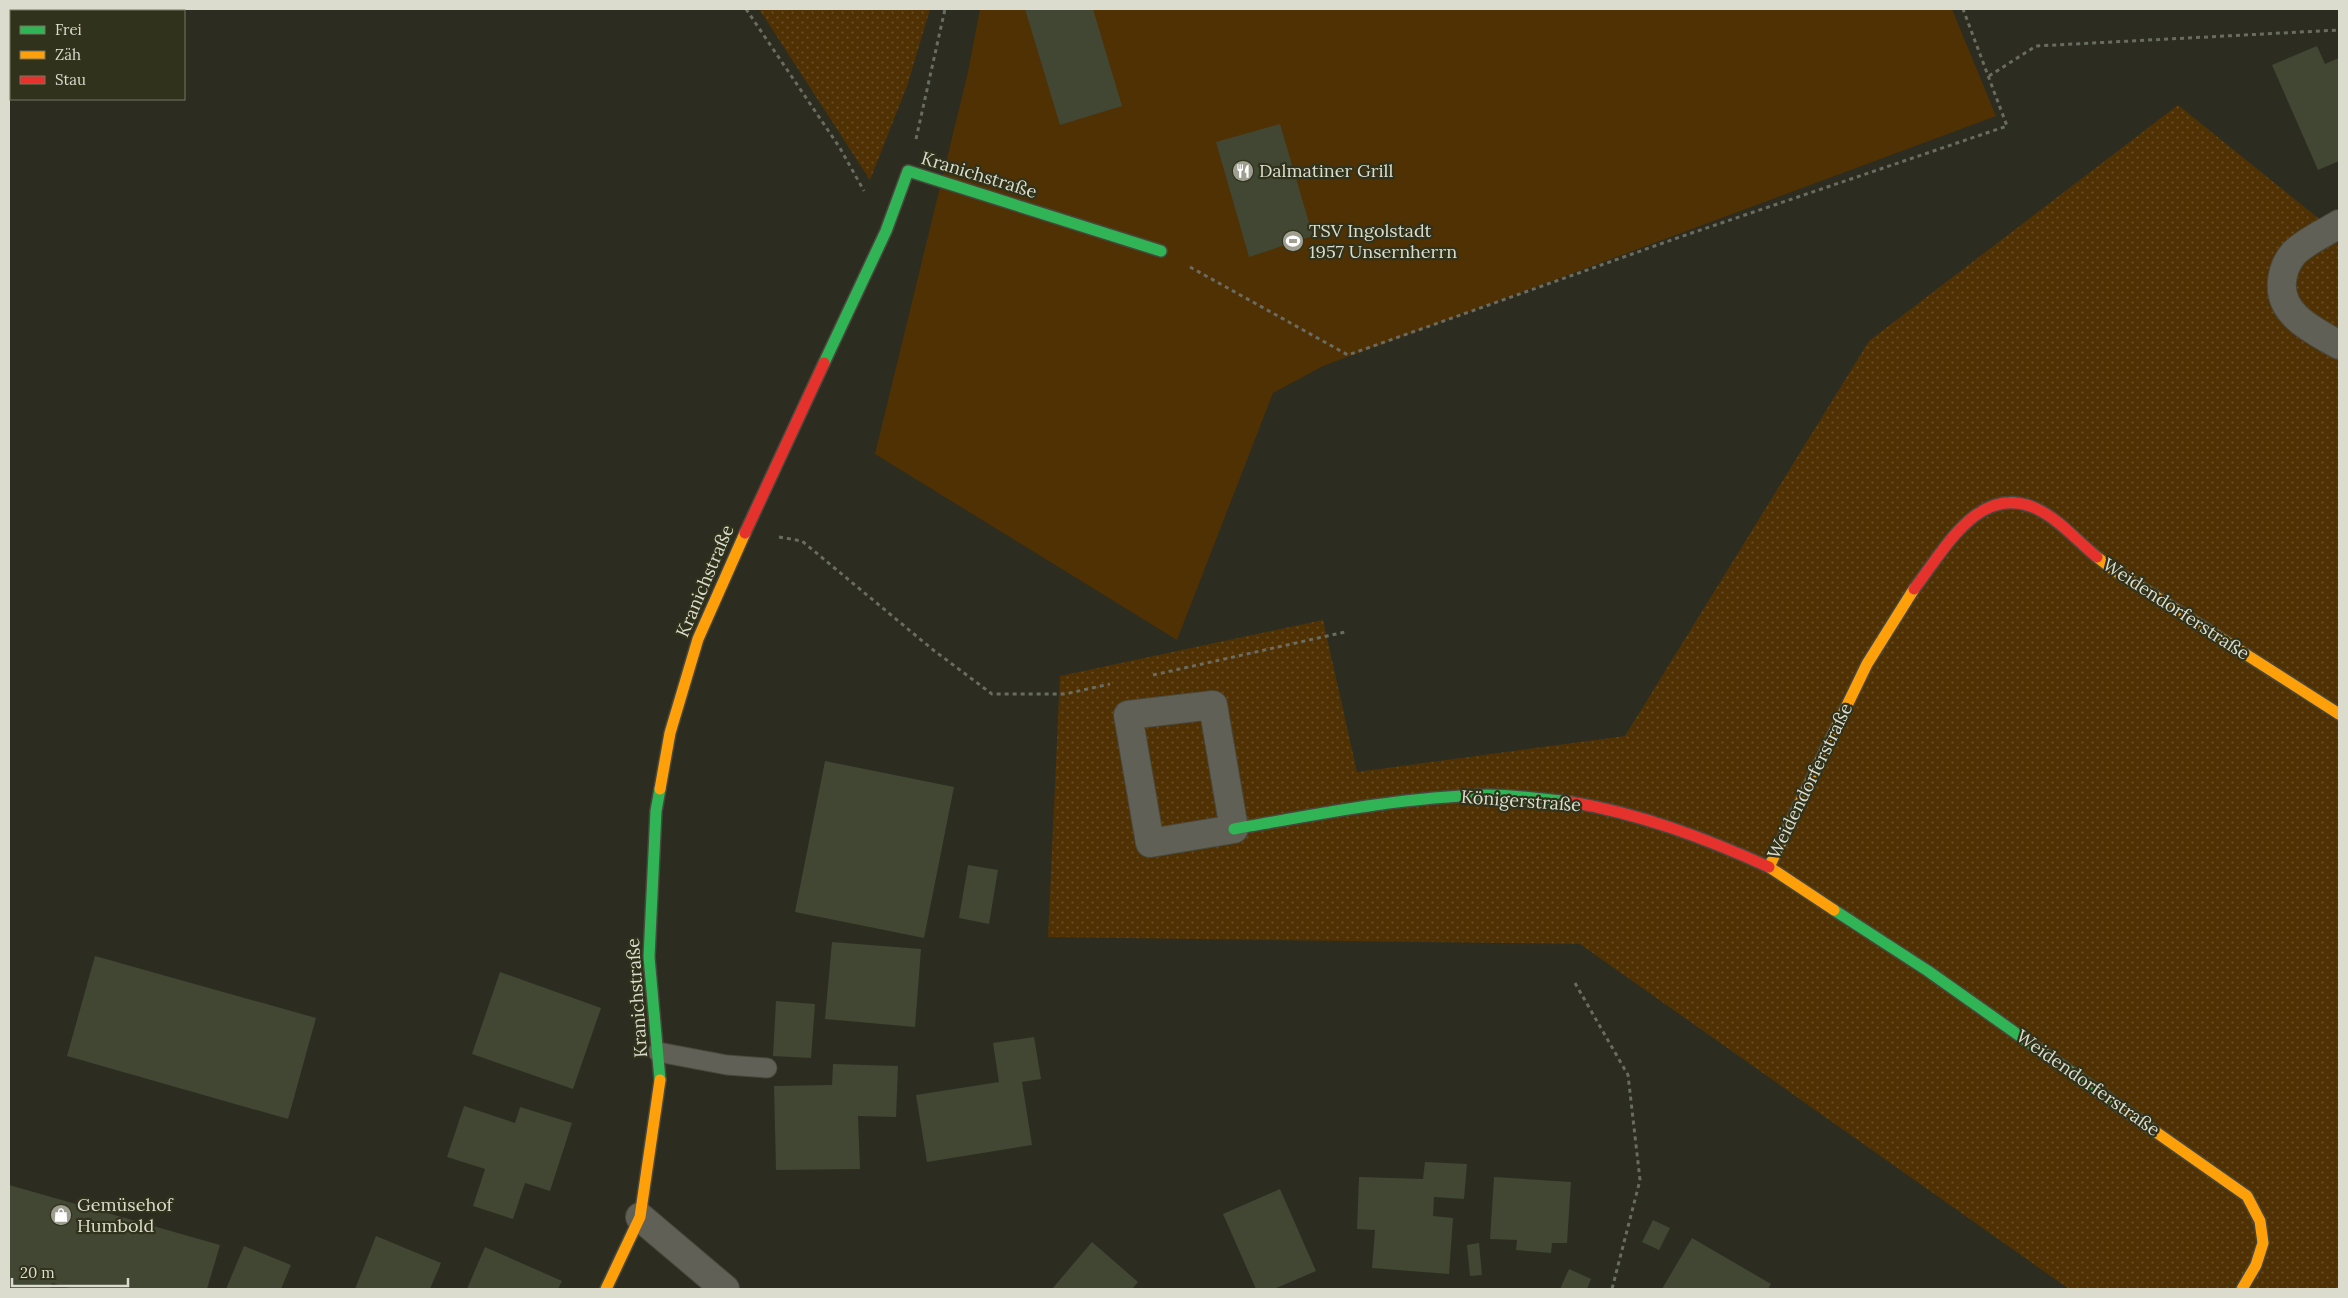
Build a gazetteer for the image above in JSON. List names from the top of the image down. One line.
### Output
{"streets":{"street":["Kranichstraße","Weidendorferstraße","Königerstraße"]},"crossings":[["Weidendorferstraße","Königerstraße"]],"places":{"restaurant":["Dalmatiner Grill"],"sports":["TSV Ingolstadt 1957 Unsernherrn"],"shop":["Gemüsehof Humbold"]},"legend":["Frei","Zäh","Stau"],"scale_bar":"20 m"}
